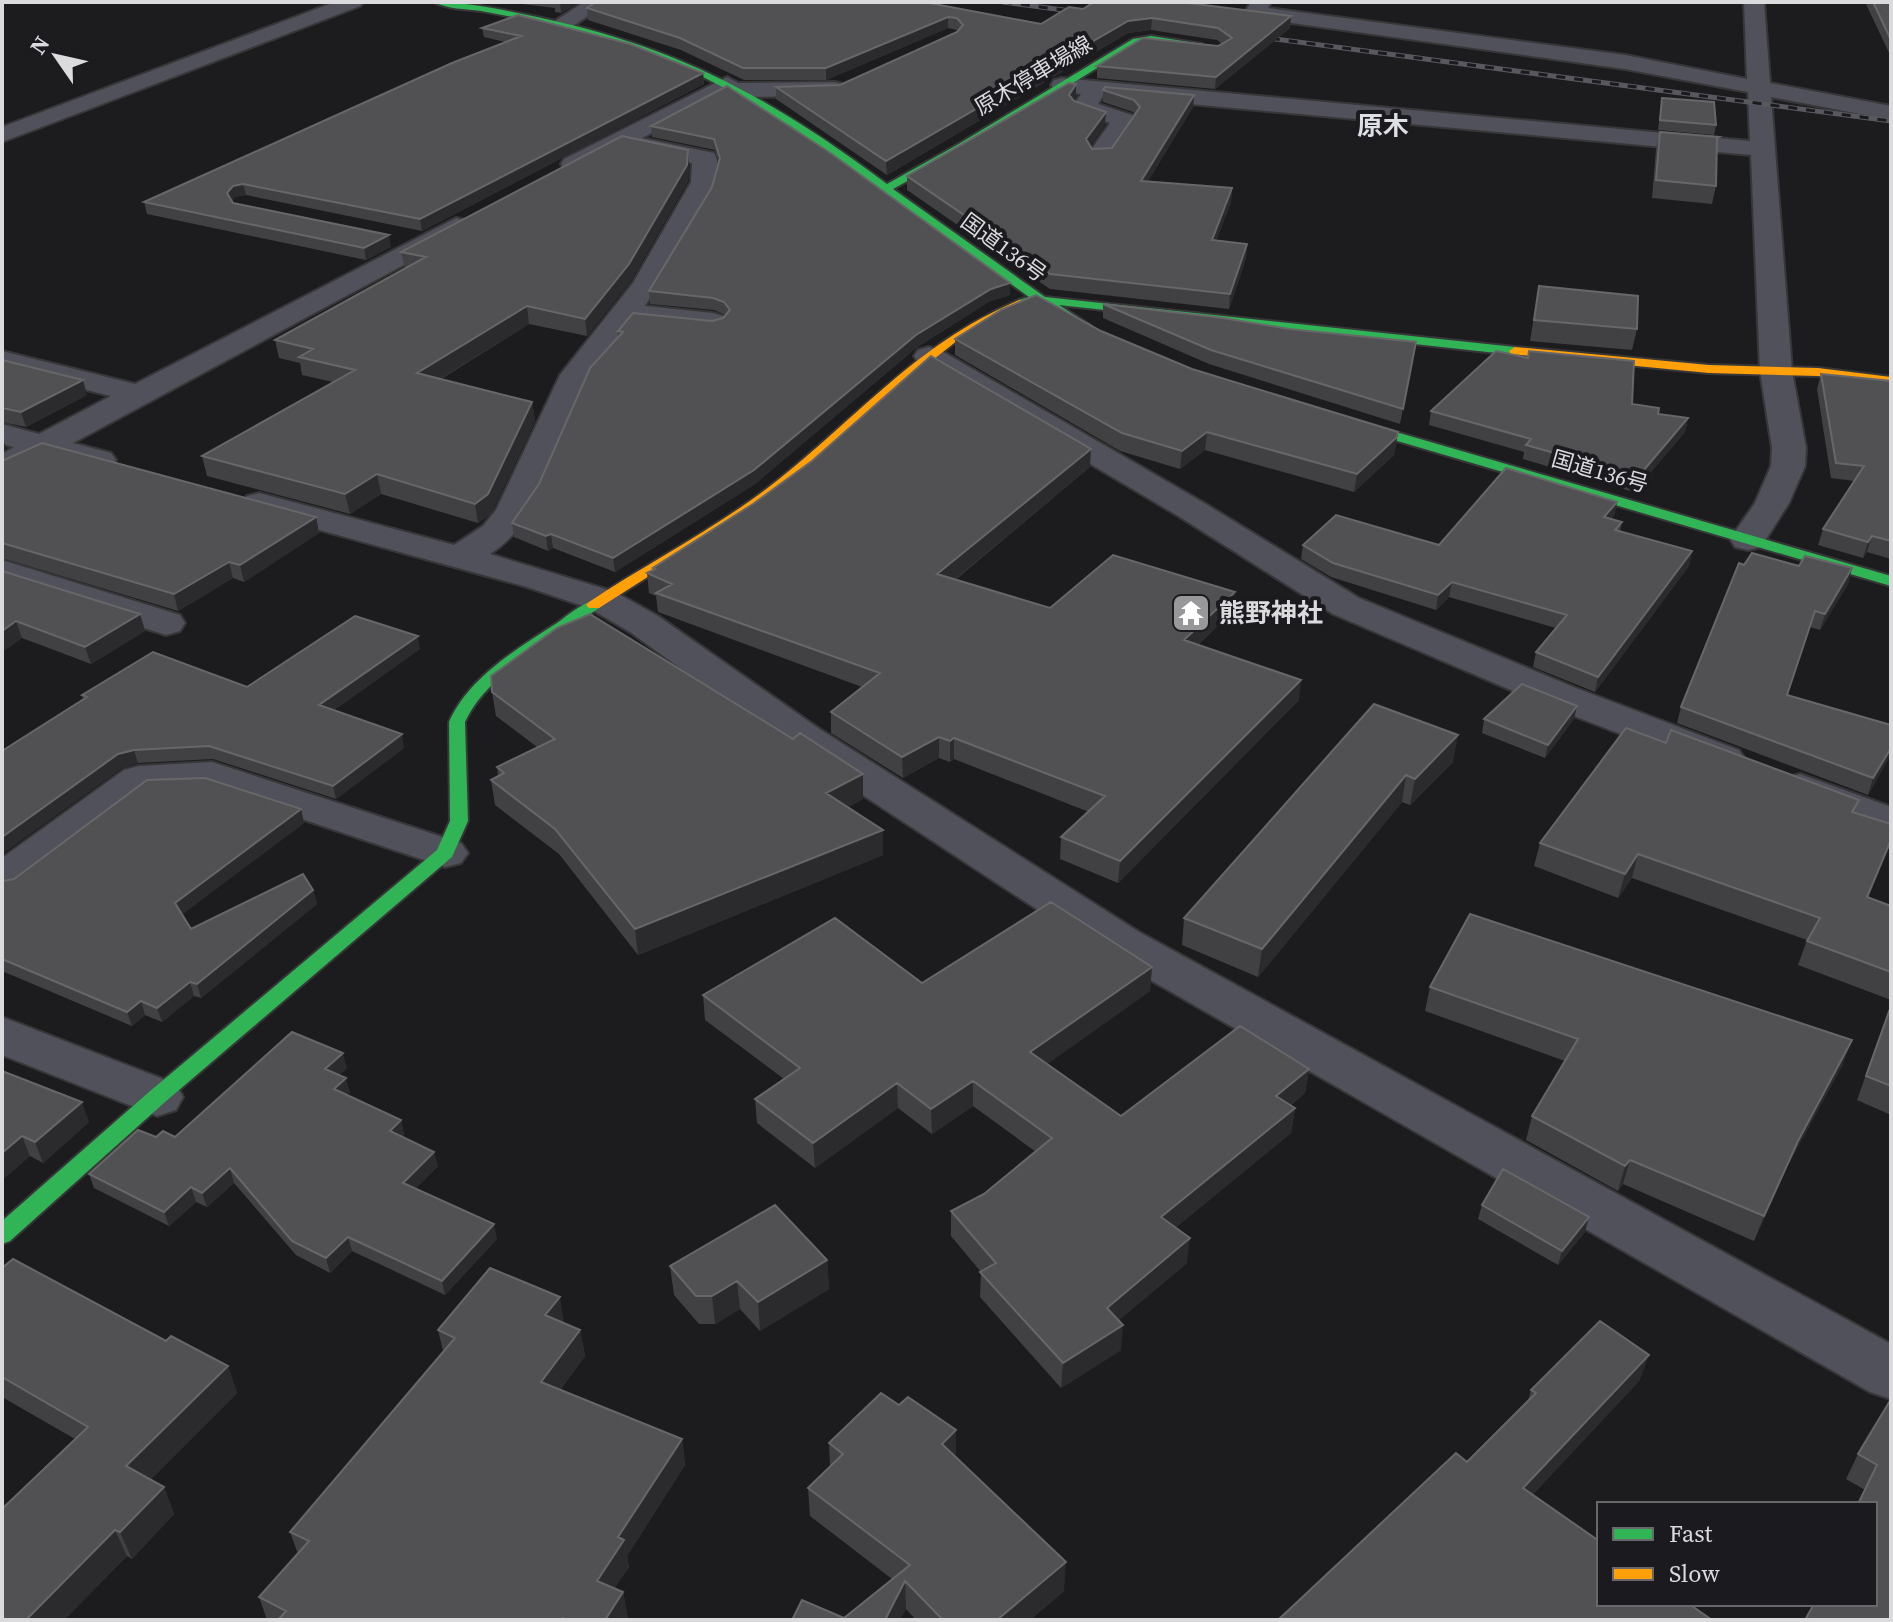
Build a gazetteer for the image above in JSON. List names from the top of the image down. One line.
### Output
{"streets":{"main road":["原木停車場線","国道136号"]},"crossings":[["原木停車場線","国道136号"]],"districts":["原木"],"places":{"temple":["熊野神社"]},"legend":["Fast","Slow"],"north":"top left"}
